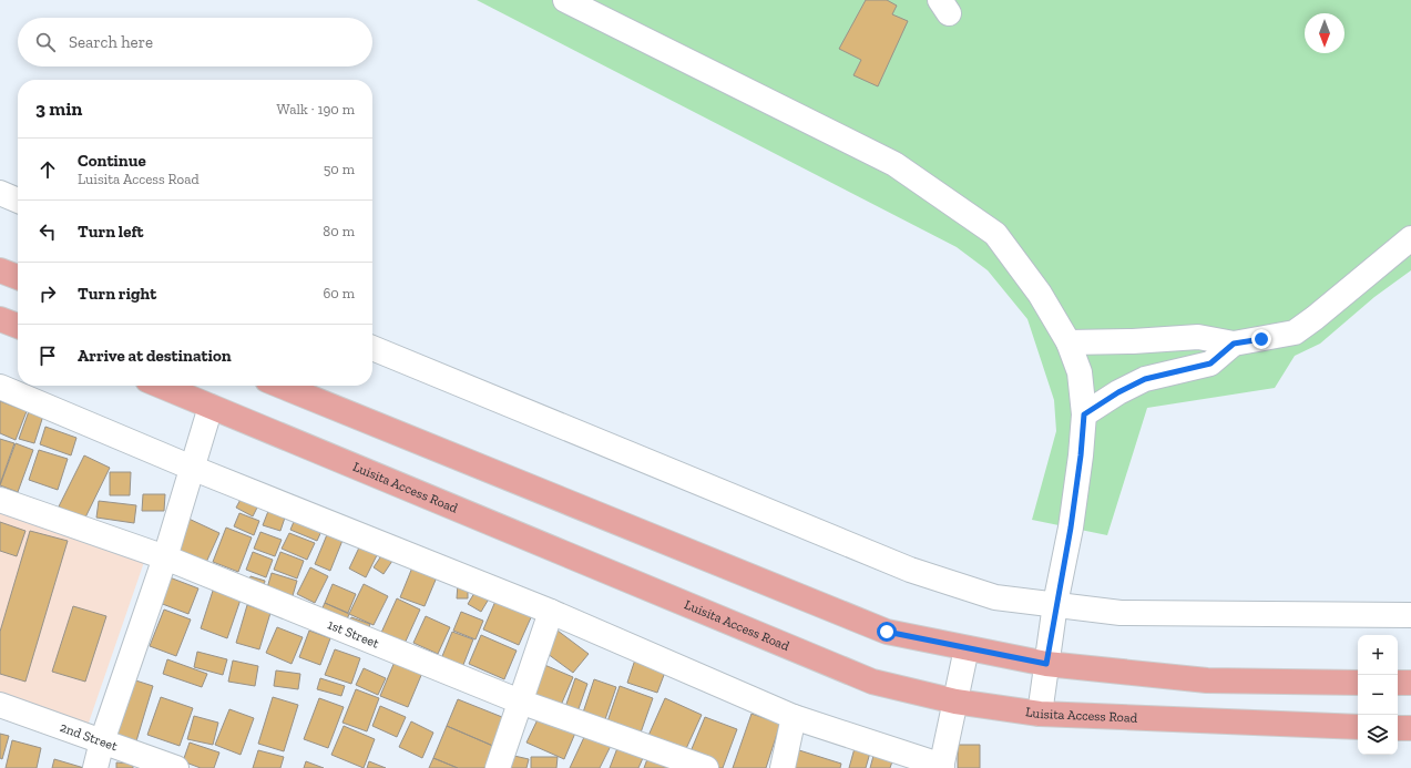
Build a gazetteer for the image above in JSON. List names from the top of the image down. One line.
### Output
{"streets":{"main road":["Luisita Access Road"],"street":["1st Street","2nd Street"]},"north":"bottom","page":{"search":"Search here","heading":["3 min","Walk · 190 m"],"list":[["Continue","Luisita Access Road","50 m"],["Turn left","80 m"],["Turn right","60 m"],"Arrive at destination"],"map_buttons":["+","−"]}}
